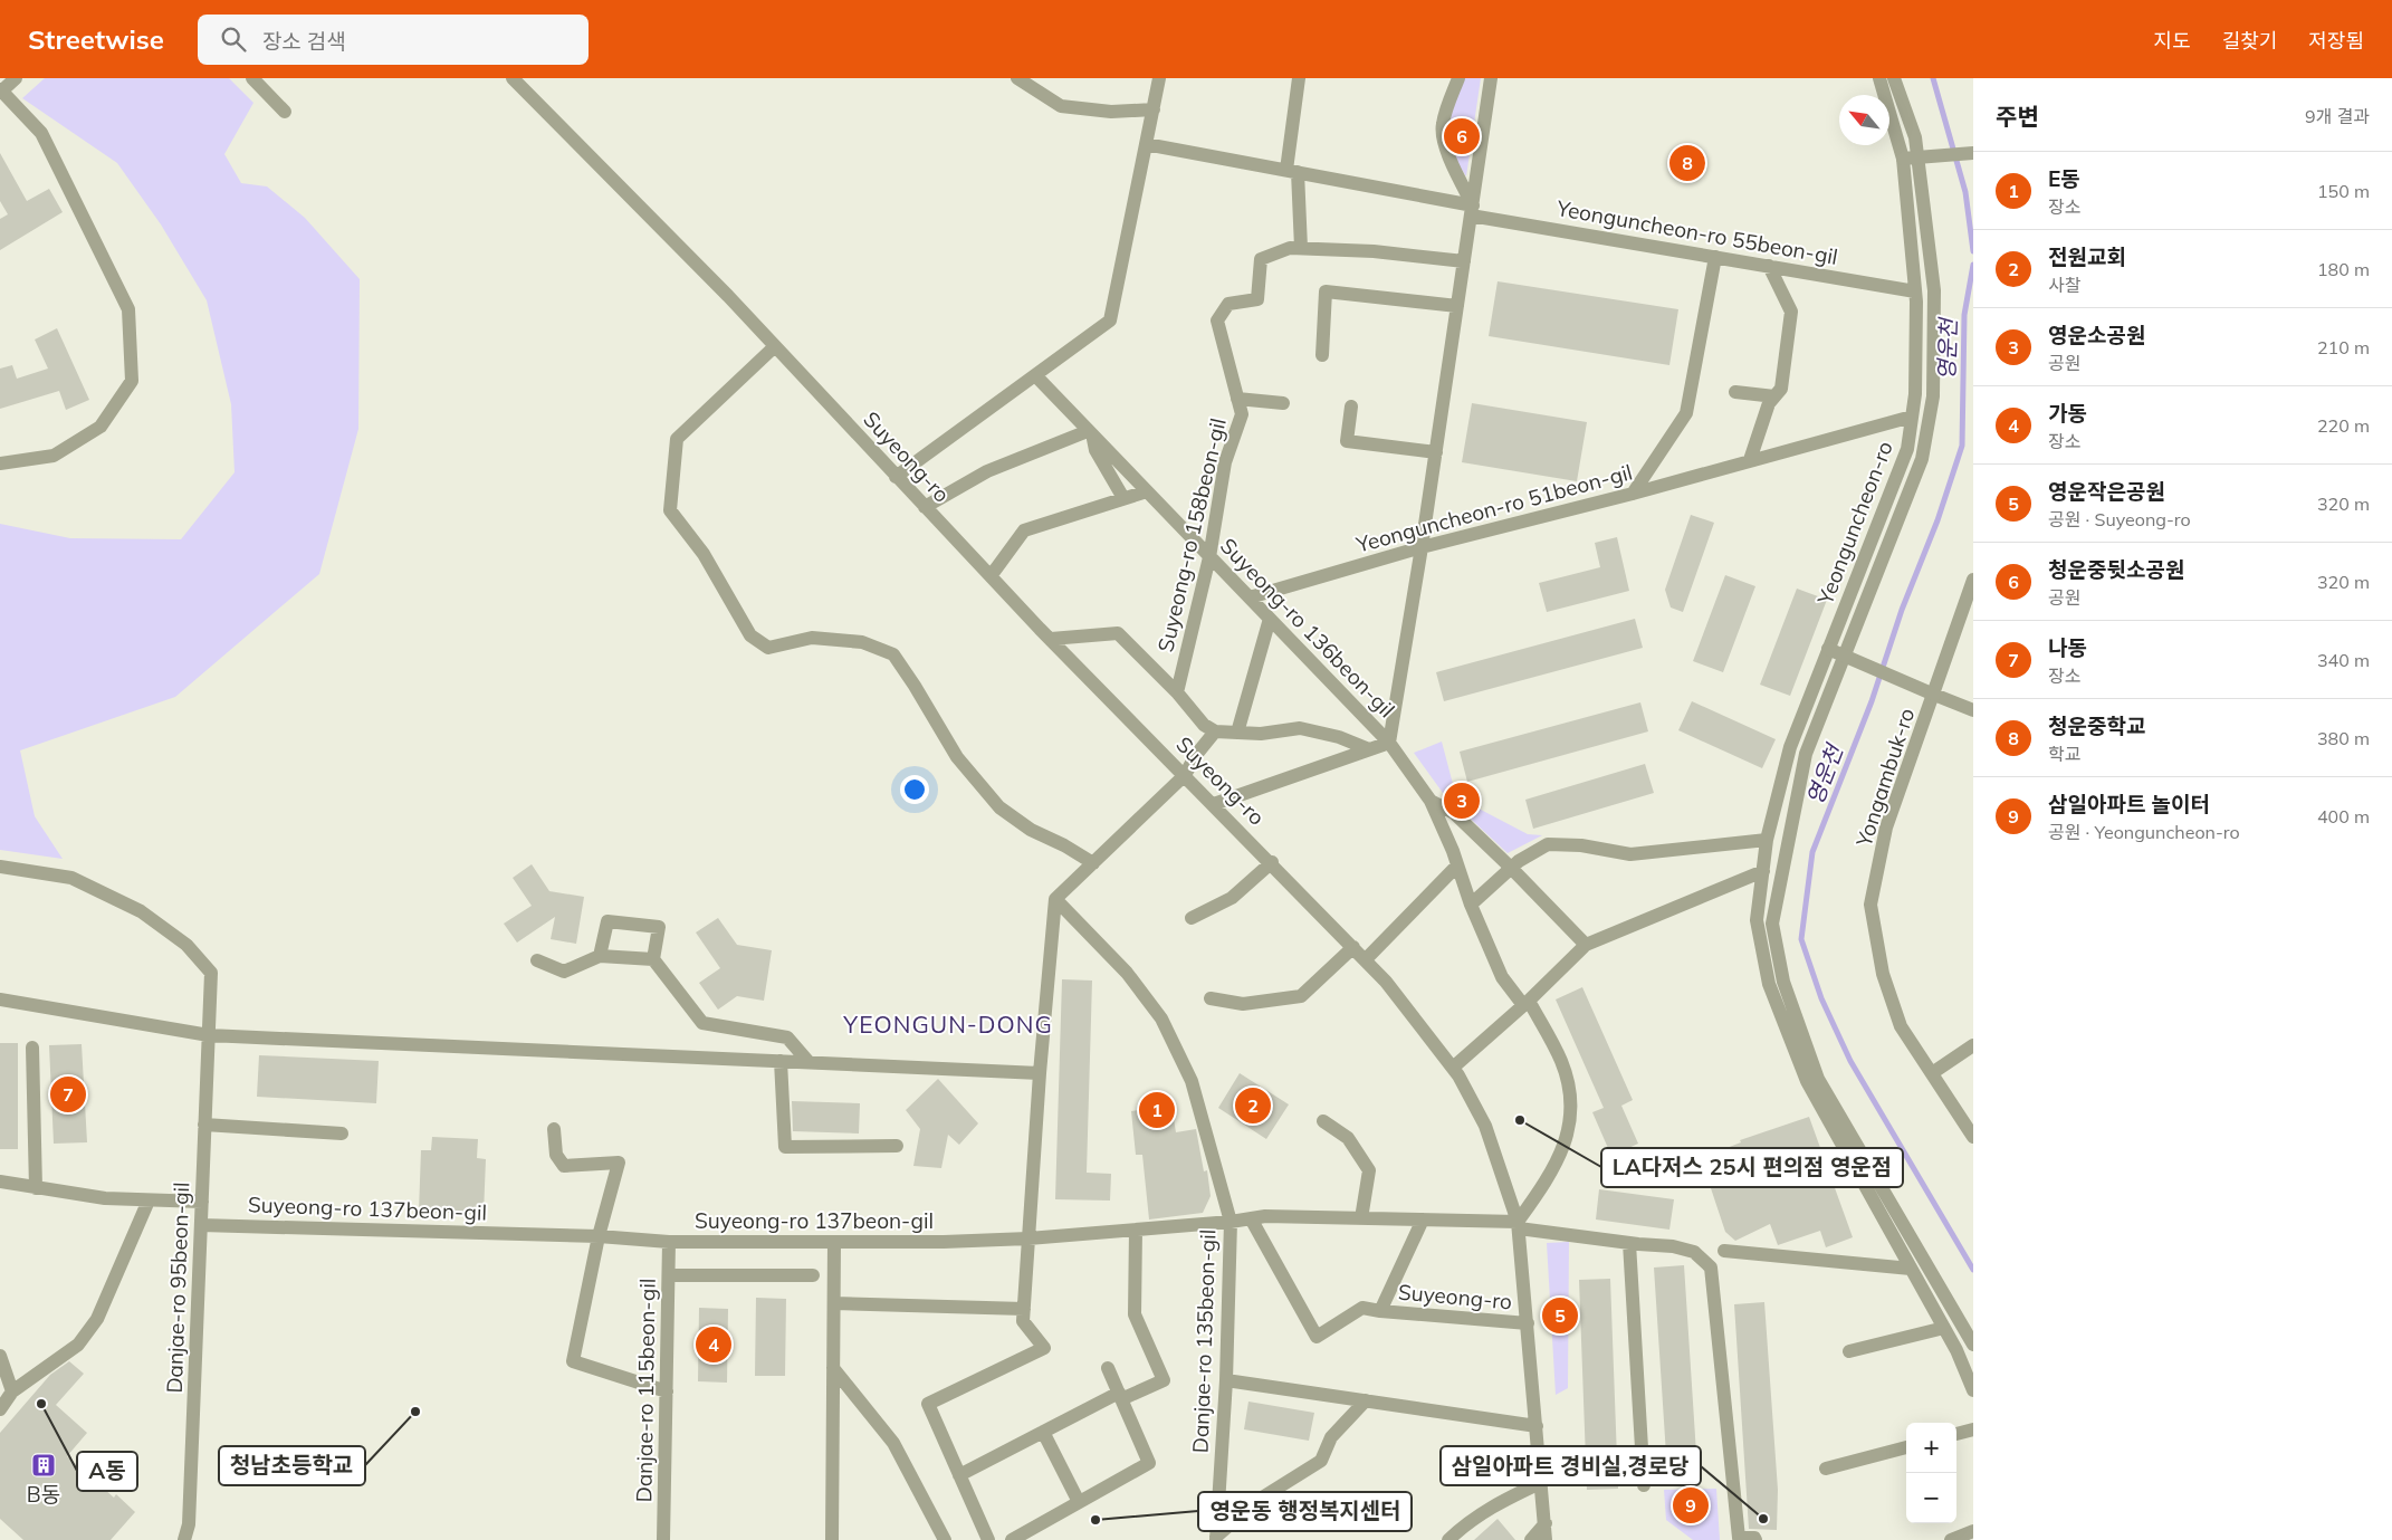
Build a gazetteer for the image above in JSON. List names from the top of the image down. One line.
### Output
{"streets":{"street":["Yeonguncheon-ro 55beon-gil","Suyeong-ro","Yeonguncheon-ro 51beon-gil","Yeonguncheon-ro","Suyeong-ro 158beon-gil","Suyeong-ro 136beon-gil","Yongambuk-ro","Suyeong-ro 137beon-gil","Danjae-ro 95beon-gil","Danjae-ro 135beon-gil","Danjae-ro 115beon-gil"]},"crossings":[["Yeonguncheon-ro 55beon-gil","Yeonguncheon-ro"],["Suyeong-ro","Suyeong-ro 158beon-gil"],["Suyeong-ro","Suyeong-ro 136beon-gil"],["Suyeong-ro","Suyeong-ro 137beon-gil"],["Yeonguncheon-ro 51beon-gil","Yeonguncheon-ro"],["Yeonguncheon-ro 51beon-gil","Suyeong-ro 136beon-gil"],["Suyeong-ro 158beon-gil","Suyeong-ro 136beon-gil"],["Suyeong-ro 136beon-gil","Suyeong-ro 137beon-gil"],["Suyeong-ro 137beon-gil","Danjae-ro 95beon-gil"],["Suyeong-ro 137beon-gil","Danjae-ro 135beon-gil"],["Suyeong-ro 137beon-gil","Danjae-ro 115beon-gil"]],"districts":["YEONGUN-DONG"],"water":["영운천"],"places":{"other":["LA다저스 25시 편의점 영운점","A동","청남초등학교","삼일아파트 경비실,경로당","영운동 행정복지센터"],"building":["B동"]},"north":"top left","page":{"header":"Streetwise","search":"장소 검색","nav":["지도","길찾기","저장됨"],"heading":["주변","9개 결과"],"pins":["6","8","3","7","2","1","5","4","9"],"list":[{"mark":"1","name":"E동","note":"장소","value":"150 m"},{"mark":"2","name":"전원교회","note":"사찰","value":"180 m"},{"mark":"3","name":"영운소공원","note":"공원","value":"210 m"},{"mark":"4","name":"가동","note":"장소","value":"220 m"},{"mark":"5","name":"영운작은공원","note":"공원 · Suyeong-ro","value":"320 m"},{"mark":"6","name":"청운중뒷소공원","note":"공원","value":"320 m"},{"mark":"7","name":"나동","note":"장소","value":"340 m"},{"mark":"8","name":"청운중학교","note":"학교","value":"380 m"},{"mark":"9","name":"삼일아파트 놀이터","note":"공원 · Yeonguncheon-ro","value":"400 m"}],"map_buttons":["+","−"]}}
